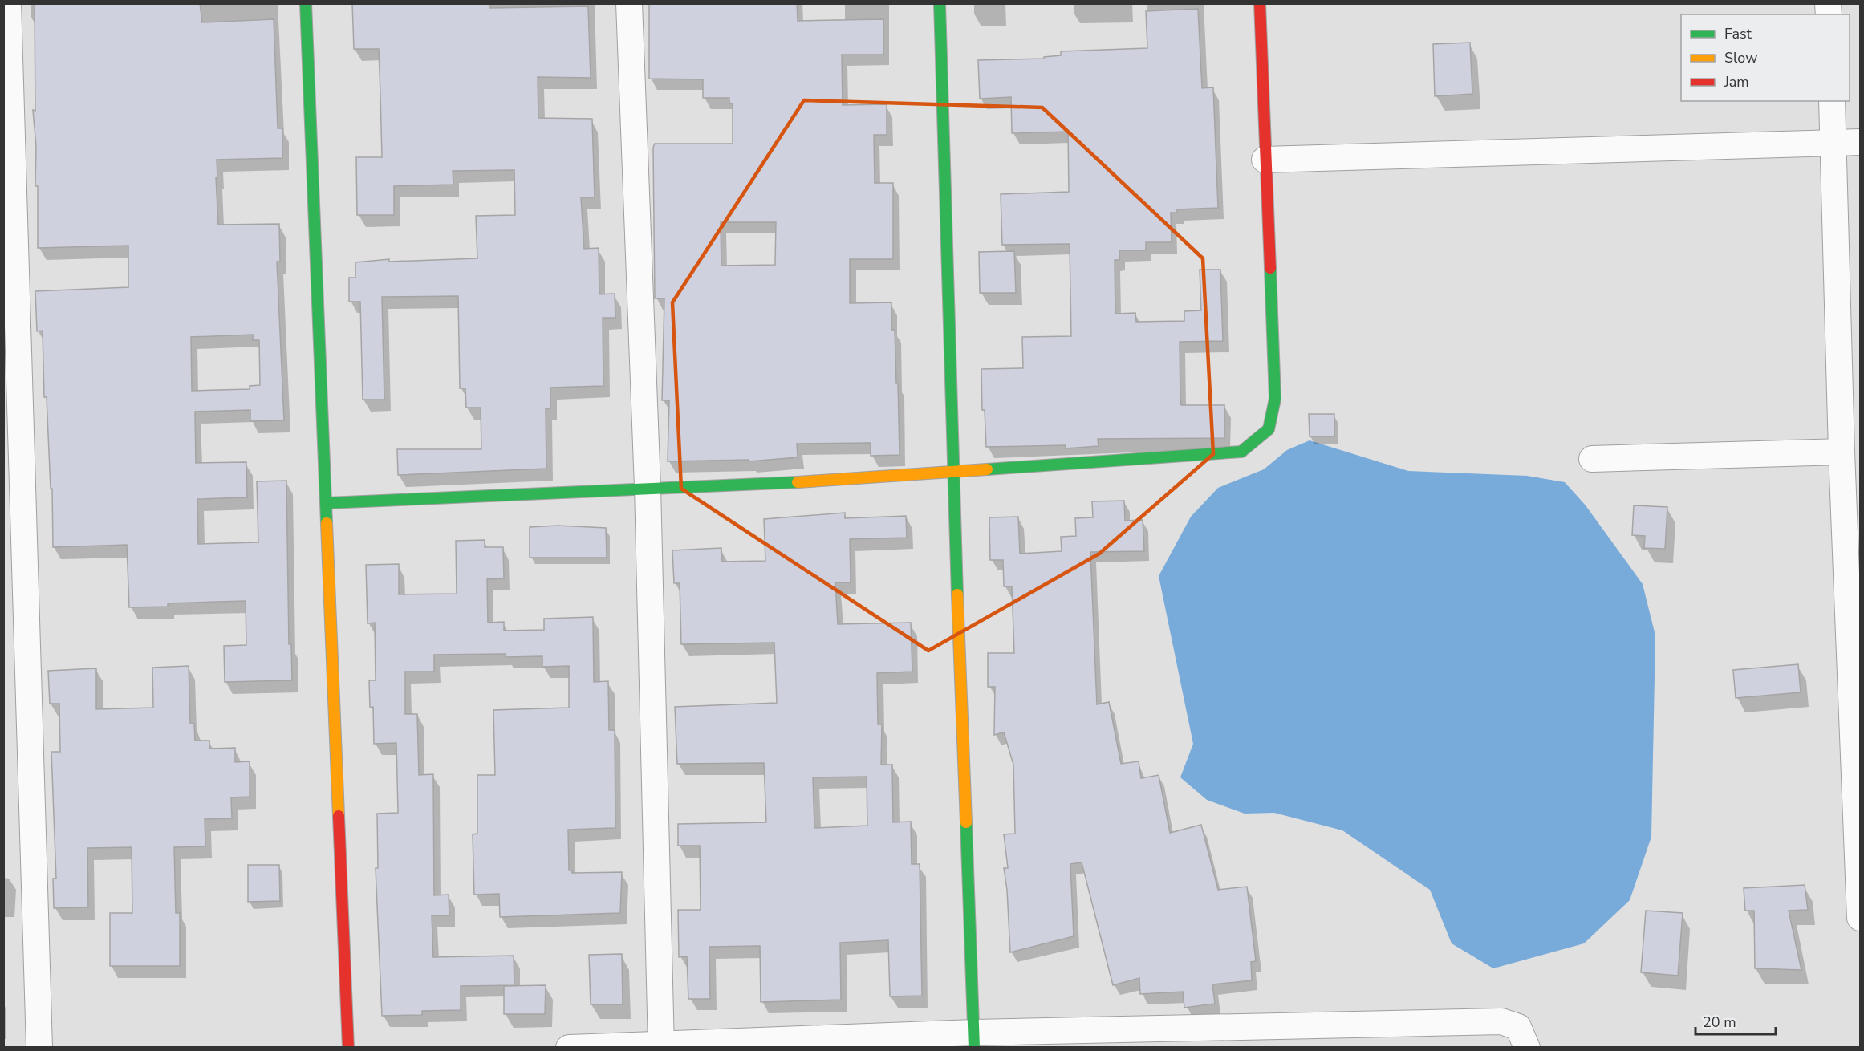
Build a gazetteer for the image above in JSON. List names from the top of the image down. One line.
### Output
{"legend":["Fast","Slow","Jam"],"scale_bar":"20 m"}
